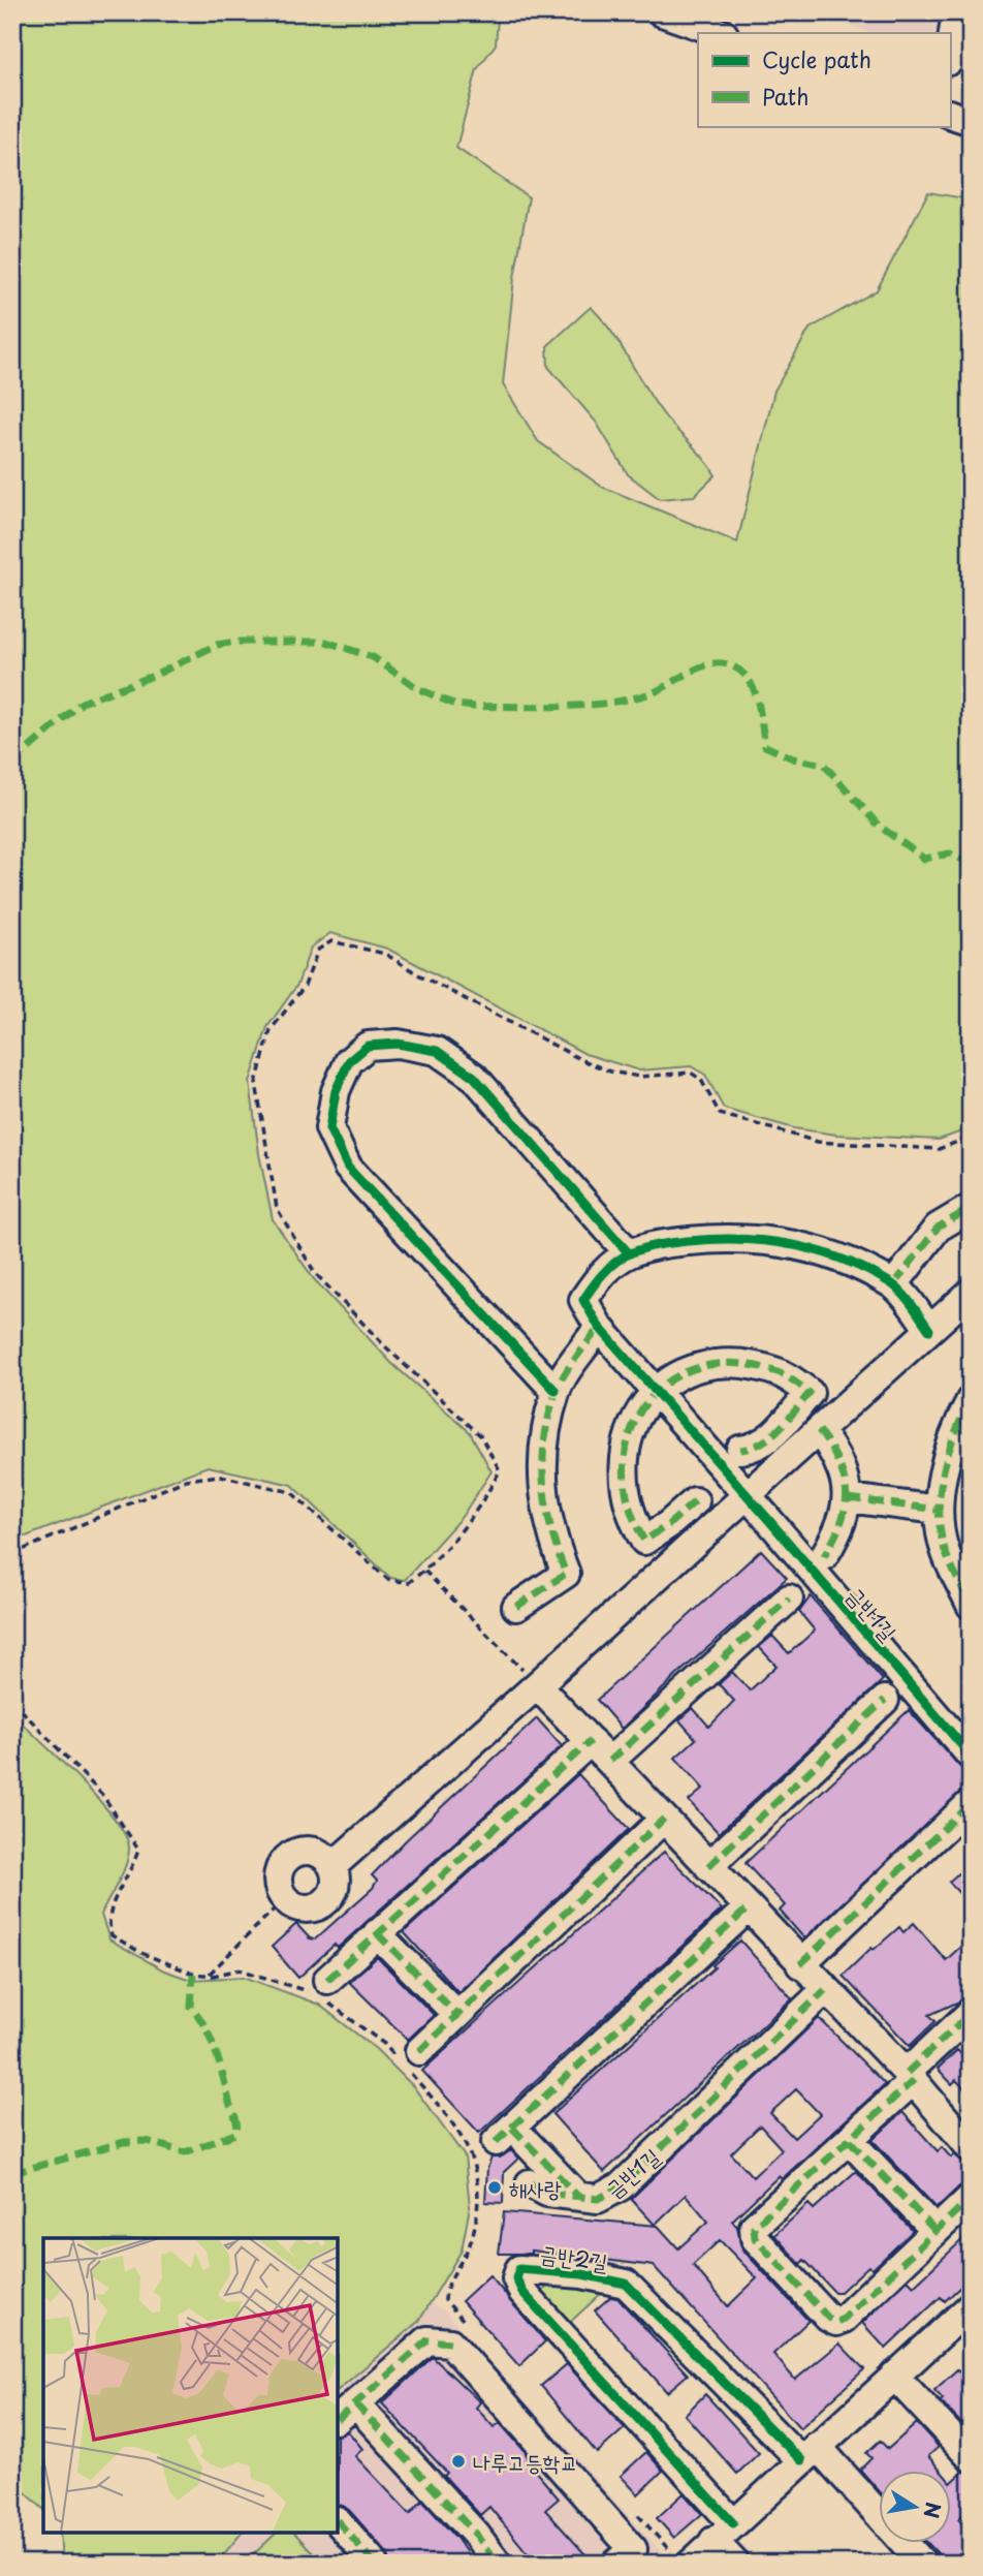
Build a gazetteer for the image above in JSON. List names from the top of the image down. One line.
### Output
{"streets":{"street":["금반1길","금반2길"]},"places":["해사랑","나루고등학교"],"legend":["Cycle path","Path"],"north":"right"}
